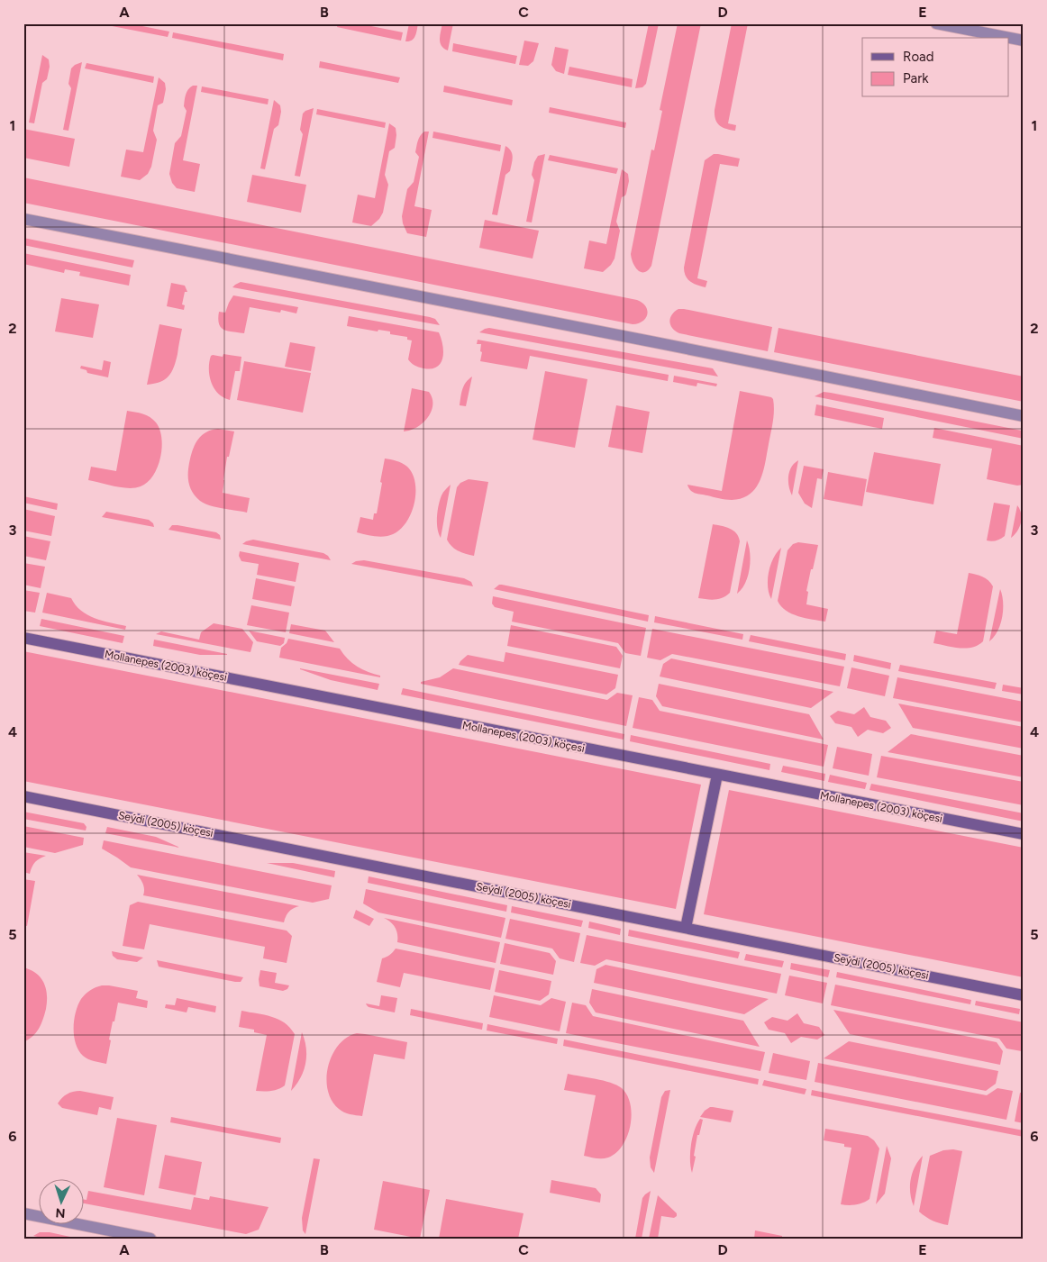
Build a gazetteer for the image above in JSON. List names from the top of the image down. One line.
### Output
{"streets":{"street":["Mollanepes (2003) köçesi","Seýdi (2005) köçesi"]},"legend":["Road","Park"],"north":"bottom","grid":{"columns":["A","B","C","D","E"],"rows":["1","2","3","4","5","6"]}}
